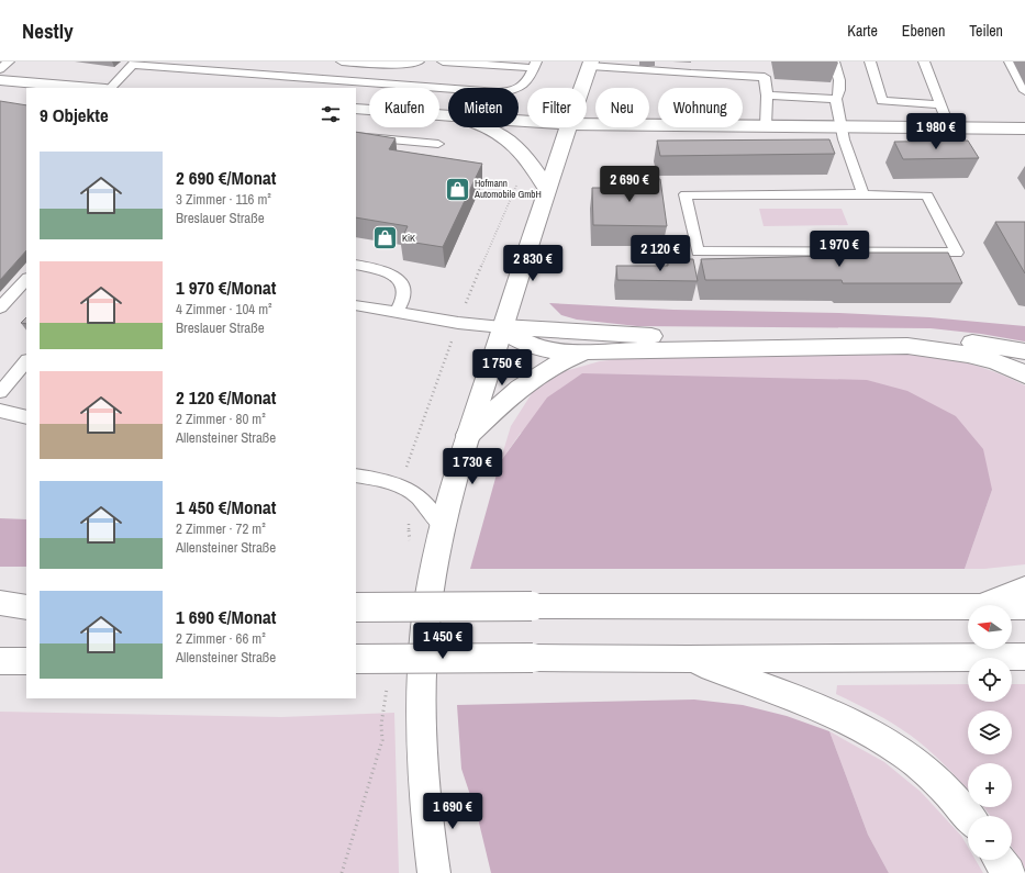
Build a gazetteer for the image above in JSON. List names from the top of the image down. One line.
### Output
{"places":{"shop":["Hofmann Automobile GmbH","KiK"]},"north":"left","page":{"header":"Nestly","nav":["Karte","Ebenen","Teilen"],"chip":["Kaufen","Mieten","Filter","Neu","Wohnung"],"heading":"9 Objekte","price":["1 980 €","2 690 €","1 970 €","2 120 €","2 830 €","1 750 €","1 730 €","1 450 €","1 690 €"],"list":[{"name":"2 690 €/Monat","note":"3 Zimmer · 116 m² · Breslauer Straße"},{"name":"1 970 €/Monat","note":"4 Zimmer · 104 m² · Breslauer Straße"},{"name":"2 120 €/Monat","note":"2 Zimmer · 80 m² · Allensteiner Straße"},{"name":"1 450 €/Monat","note":"2 Zimmer · 72 m² · Allensteiner Straße"},{"name":"1 690 €/Monat","note":"2 Zimmer · 66 m² · Allensteiner Straße"}],"map_buttons":["+","−"]}}
